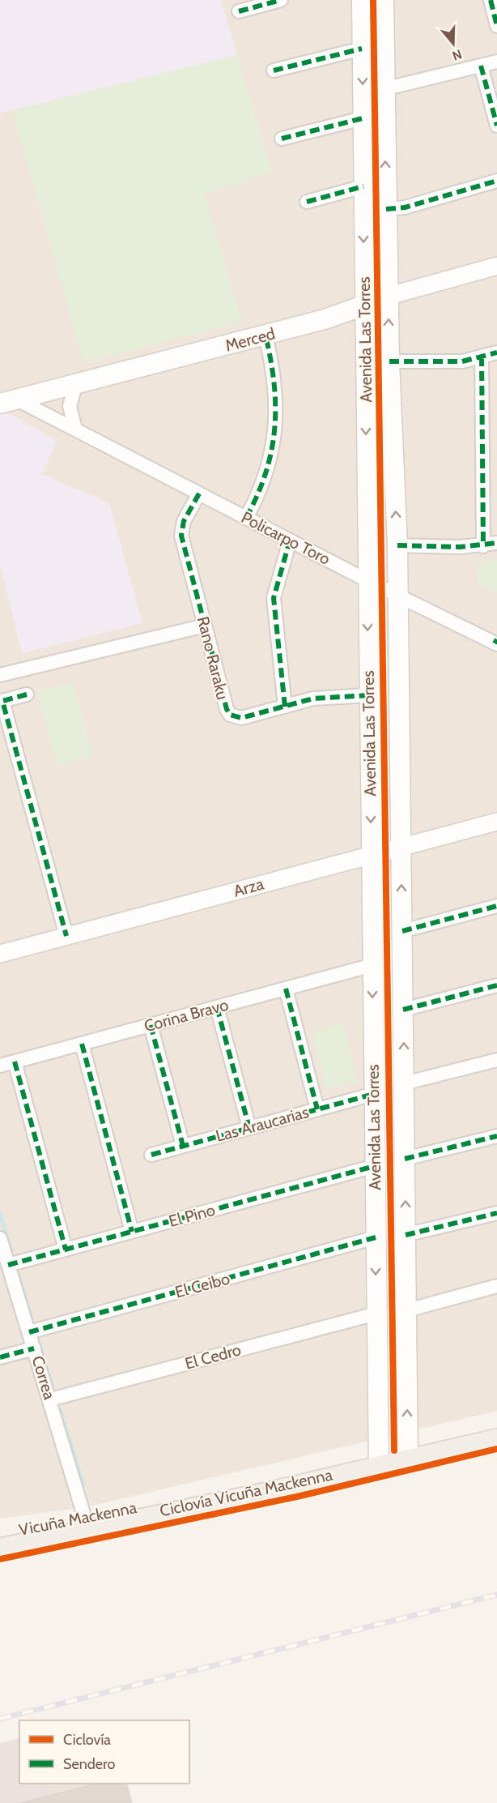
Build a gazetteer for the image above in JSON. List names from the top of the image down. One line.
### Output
{"streets":{"main road":["Merced","Avenida Las Torres","Vicuña Mackenna"],"street":["Policarpo Toro","Rano Raraku","Arza","Corina Bravo","Las Araucarias","El Pino","El Ceibo","El Cedro","Correa"],"cycle path":["Ciclovía Vicuña Mackenna"]},"crossings":[["Merced","Avenida Las Torres"],["Merced","Policarpo Toro"],["Avenida Las Torres","Policarpo Toro"],["Avenida Las Torres","Rano Raraku"],["Avenida Las Torres","Arza"],["Avenida Las Torres","Corina Bravo"],["Avenida Las Torres","Las Araucarias"],["Avenida Las Torres","El Pino"],["Avenida Las Torres","El Ceibo"],["Avenida Las Torres","El Cedro"],["Avenida Las Torres","Vicuña Mackenna"],["Policarpo Toro","Rano Raraku"],["El Pino","Correa"],["El Ceibo","Correa"],["El Cedro","Correa"],["Correa","Vicuña Mackenna"]],"legend":["Ciclovía","Sendero"],"north":"bottom"}
